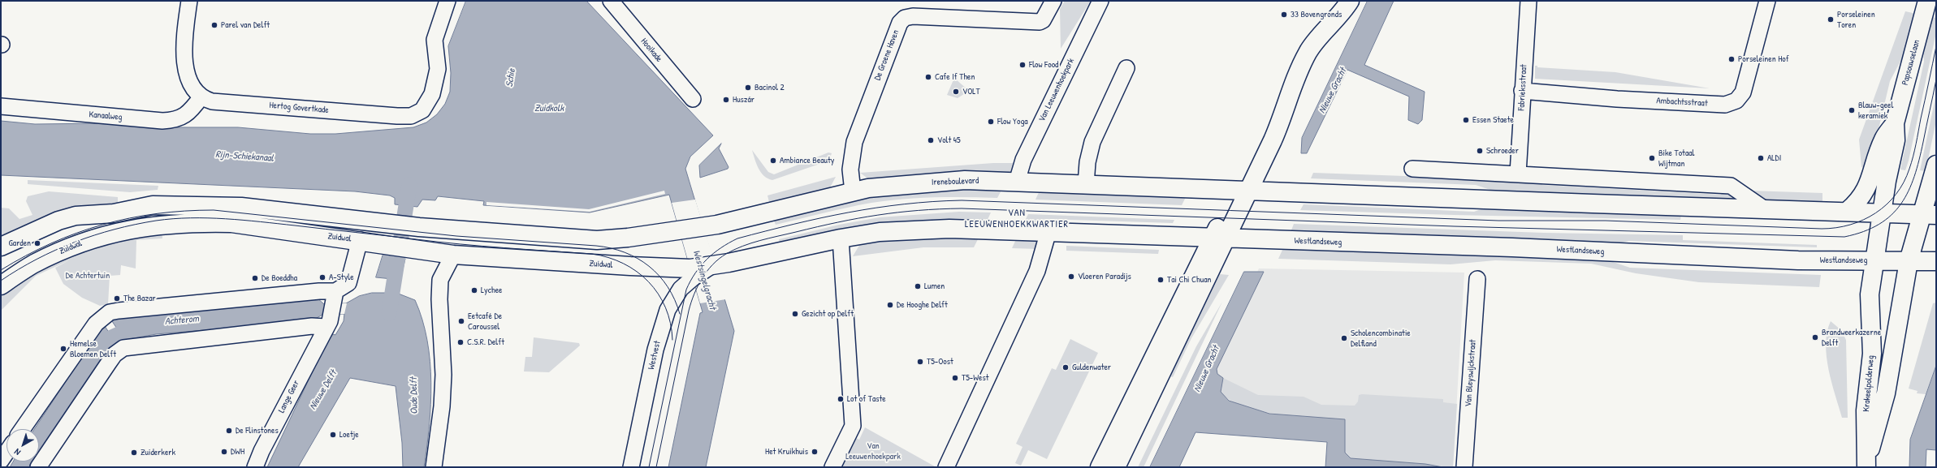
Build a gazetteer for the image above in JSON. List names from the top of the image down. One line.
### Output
{"streets":{"main road":["Papsouwselaan","Ireneboulevard","Zuidwal","Westlandseweg","Krakeelpolderweg"],"street":["Hooikade","De Groene Haven","Fabrieksstraat","Van Leeuwenhoekpark","Ambachtsstraat","Hertog Govertkade","Kanaalweg","Westvest","Van Bleyswijckstraat","Lange Geer"]},"crossings":[["De Groene Haven","Ireneboulevard"],["Papsouwselaan","Krakeelpolderweg"],["Fabrieksstraat","Ambachtsstraat"],["Van Leeuwenhoekpark","Ireneboulevard"],["Hertog Govertkade","Kanaalweg"],["Zuidwal","Westvest"],["Westlandseweg","Krakeelpolderweg"]],"districts":["VAN LEEUWENHOEKKWARTIER"],"water":["Schie","Nieuwe Gracht","Zuidkolk","Rijn-Schiekanaal","Westsingelgracht","Achterom","Nieuwe Delft","Oude Delft"],"parks":["De Achtertuin","Van Leeuwenhoekpark"],"places":["33 Bovengronds","Porseleinen Toren","Parel van Delft","Porseleinen Hof","Flow Food","Cafe If Then","Bacinol 2","VOLT","Huszár","Blauw-geel keramiek","Essen Staete","Flow Yoga","Volt 45","Schroeder","Bike Totaal Wijtman","ALDI","Ambiance Beauty","Garden","Vloeren Paradijs","A-Style","De Boeddha","Tai Chi Chuan","Lumen","Lychee","The Bazar","De Hooghe Delft","Gezicht op Delft","Eetcafé De Caroussel","Brandweerkazerne Delft","Scholencombinatie Delfland","C.S.R. Delft","Hemelse Bloemen Delft","T5-Oost","Guldenwater","T5-West","Lot of Taste","De Flinstones","Loetje","DWH","Het Kruikhuis","Zuiderkerk"],"north":"bottom left"}
